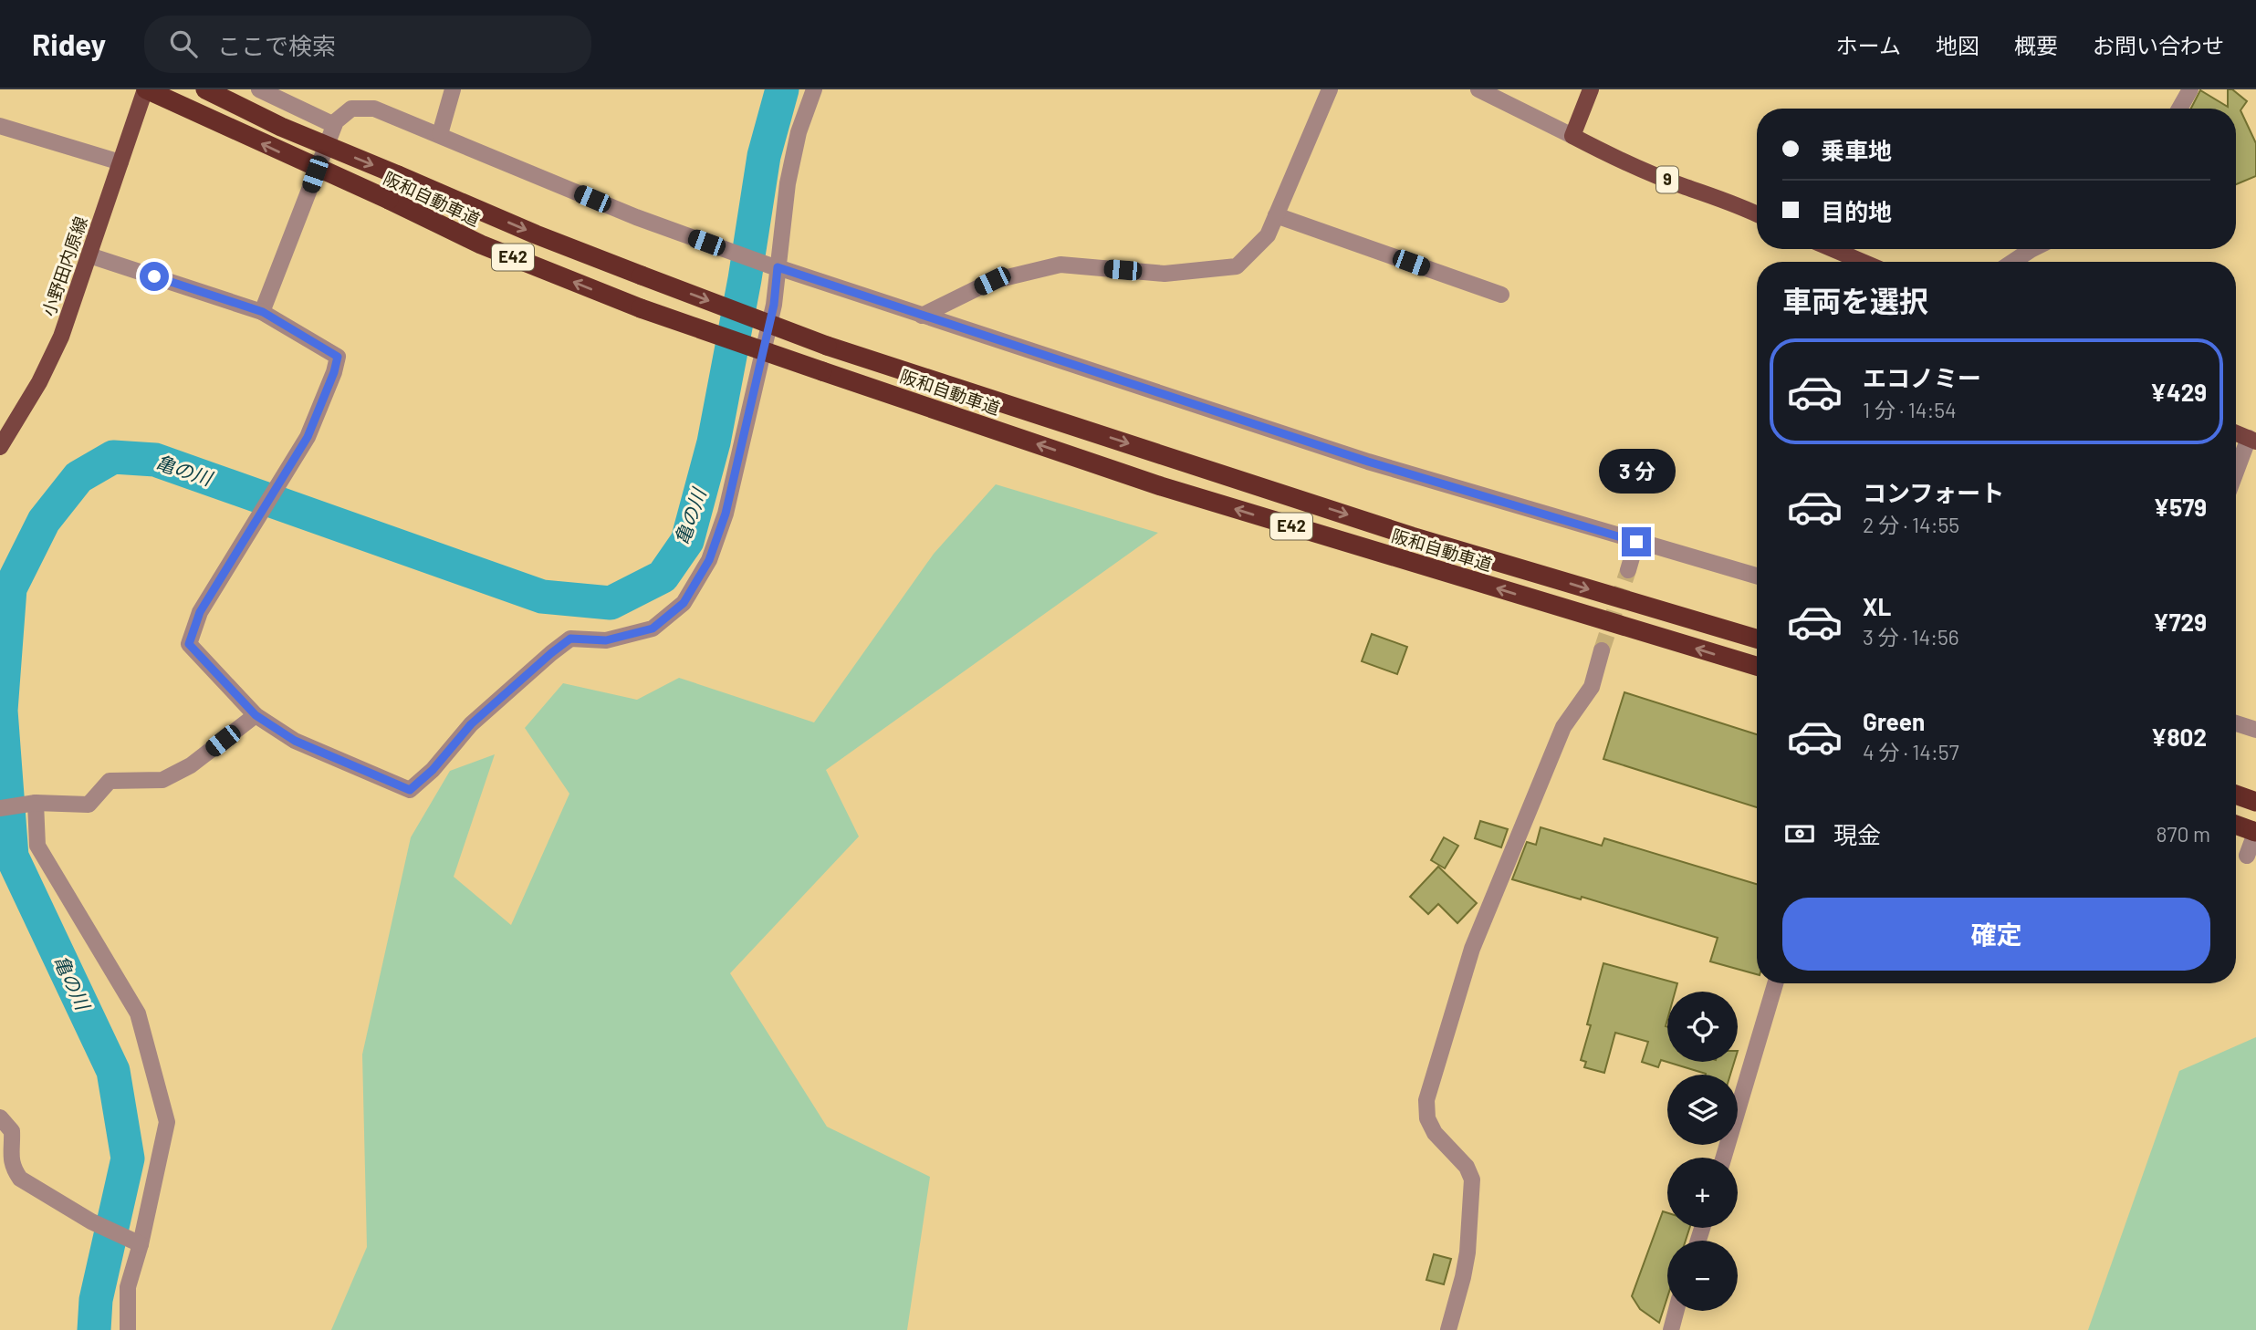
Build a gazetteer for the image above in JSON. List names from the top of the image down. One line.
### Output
{"streets":{"highway":["阪和自動車道","E42"],"main road":["9","小野田内原線"]},"crossings":[["阪和自動車道","小野田内原線"]],"water":["亀の川"],"page":{"header":"Ridey","search":"ここで検索","nav":["ホーム","地図","概要","お問い合わせ"],"banner":["乗車地","目的地"],"heading":"車両を選択","list":[{"name":"エコノミー","note":"1 分 · 14:54","value":"¥429"},{"name":"コンフォート","note":"2 分 · 14:55","value":"¥579"},{"name":"XL","note":"3 分 · 14:56","value":"¥729"},{"name":"Green","note":"4 分 · 14:57","value":"¥802"}],"bubble":"3 分","pay":["現金","870 m"],"buttons":"確定","map_buttons":["+","−"]}}
